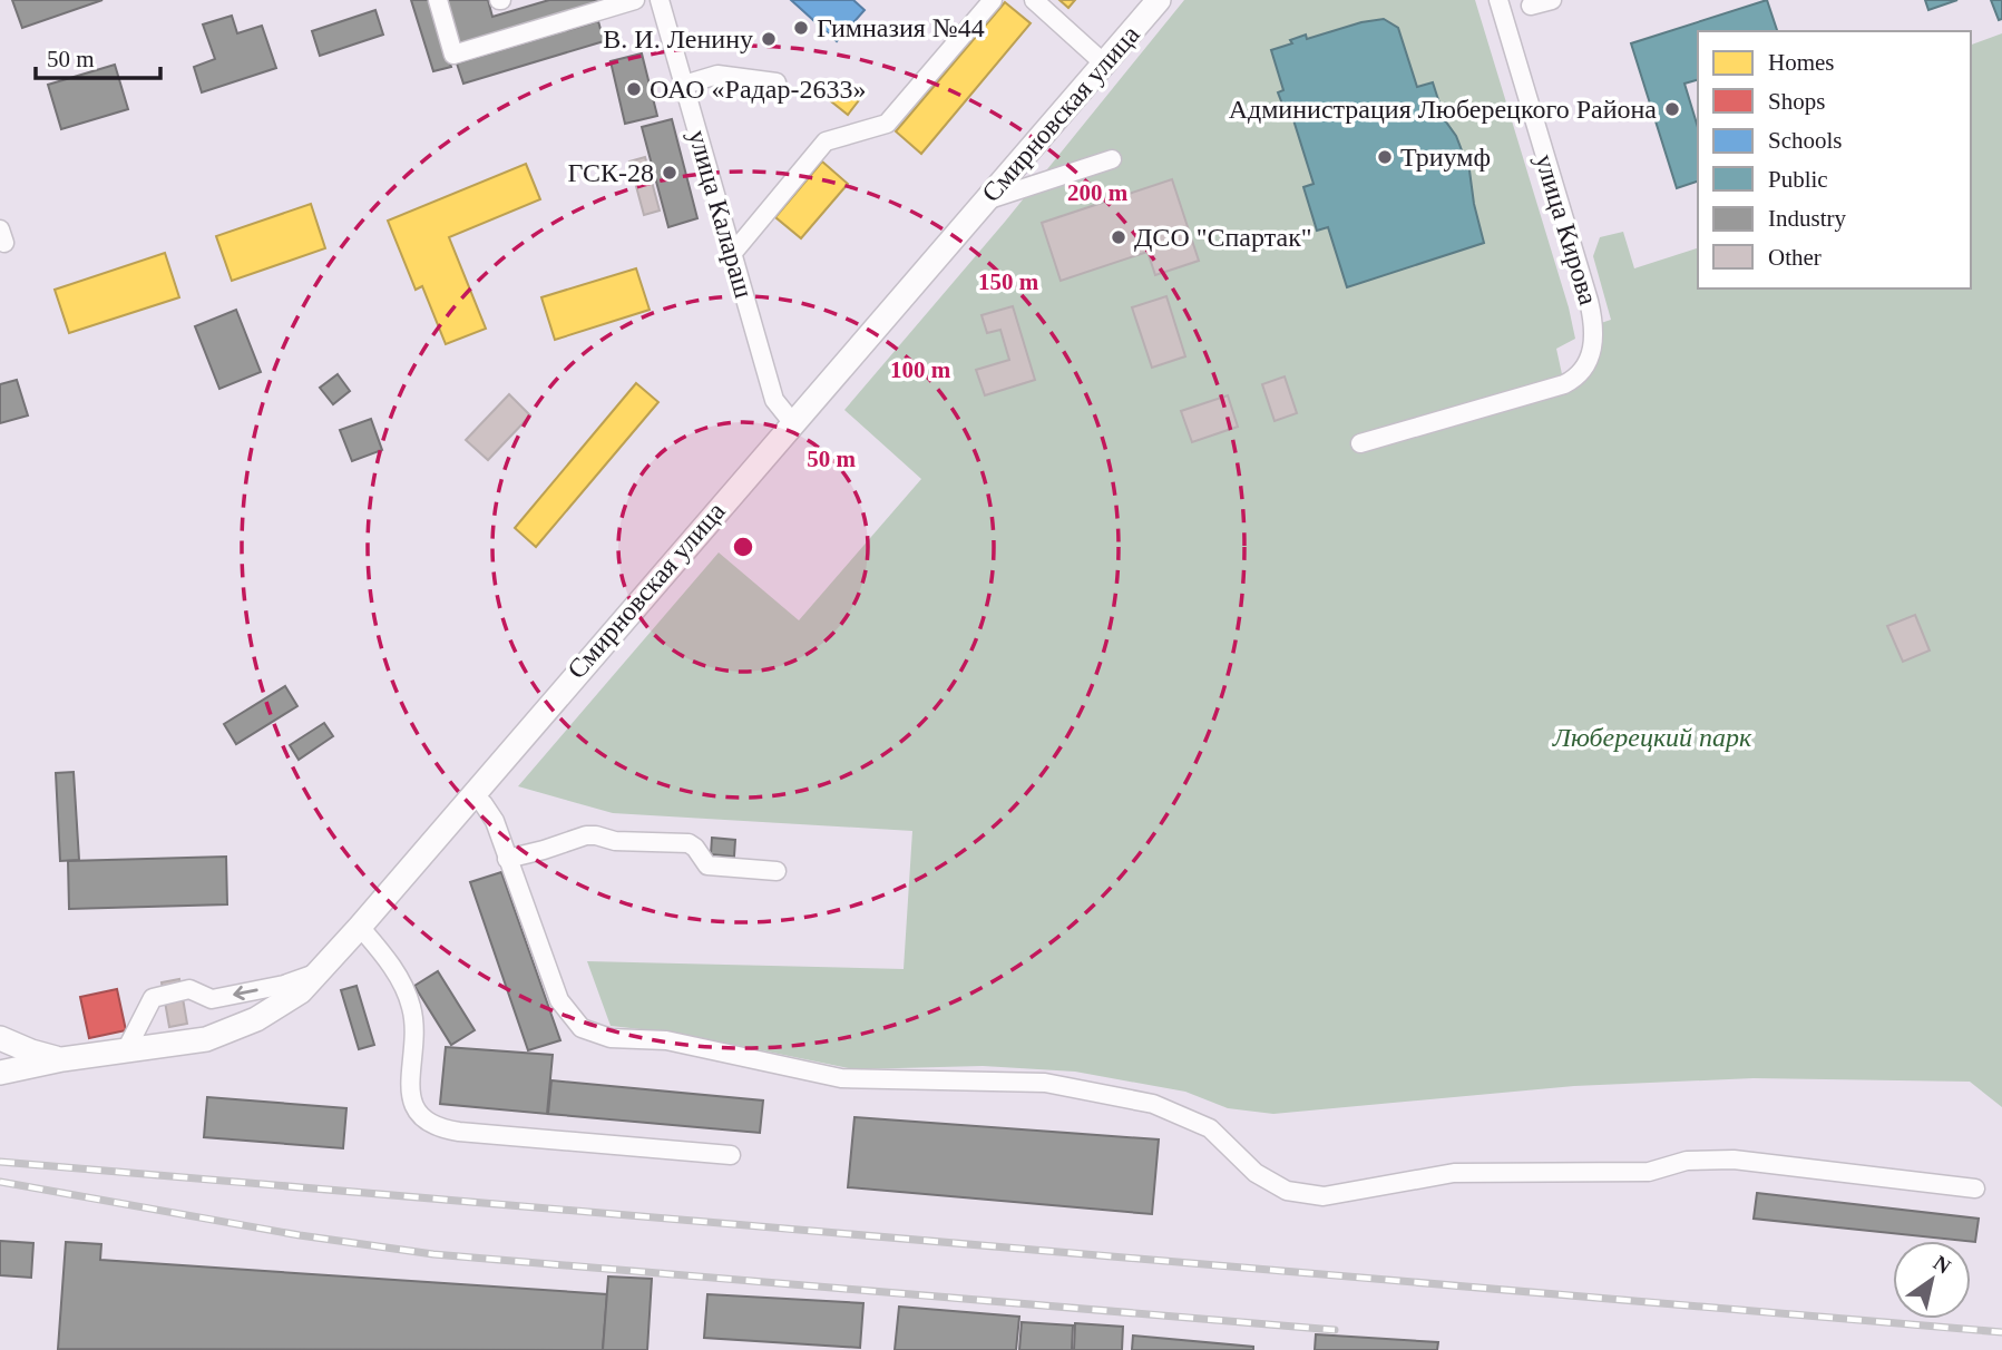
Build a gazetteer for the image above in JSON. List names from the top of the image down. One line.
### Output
{"streets":{"main road":["Смирновская улица"],"street":["улица Калараш","улица Кирова"]},"crossings":[["Смирновская улица","улица Калараш"]],"parks":["Люберецкий парк"],"places":["Гимназия №44","В. И. Ленину","ОАО «Радар-2633»","Администрация Люберецкого Района","Триумф","ГСК-28","ДСО \"Спартак\""],"legend":["Homes","Shops","Schools","Public","Industry","Other"],"scale_bar":"50 m","north":"top right","rings":["200 m","150 m","100 m","50 m"]}
